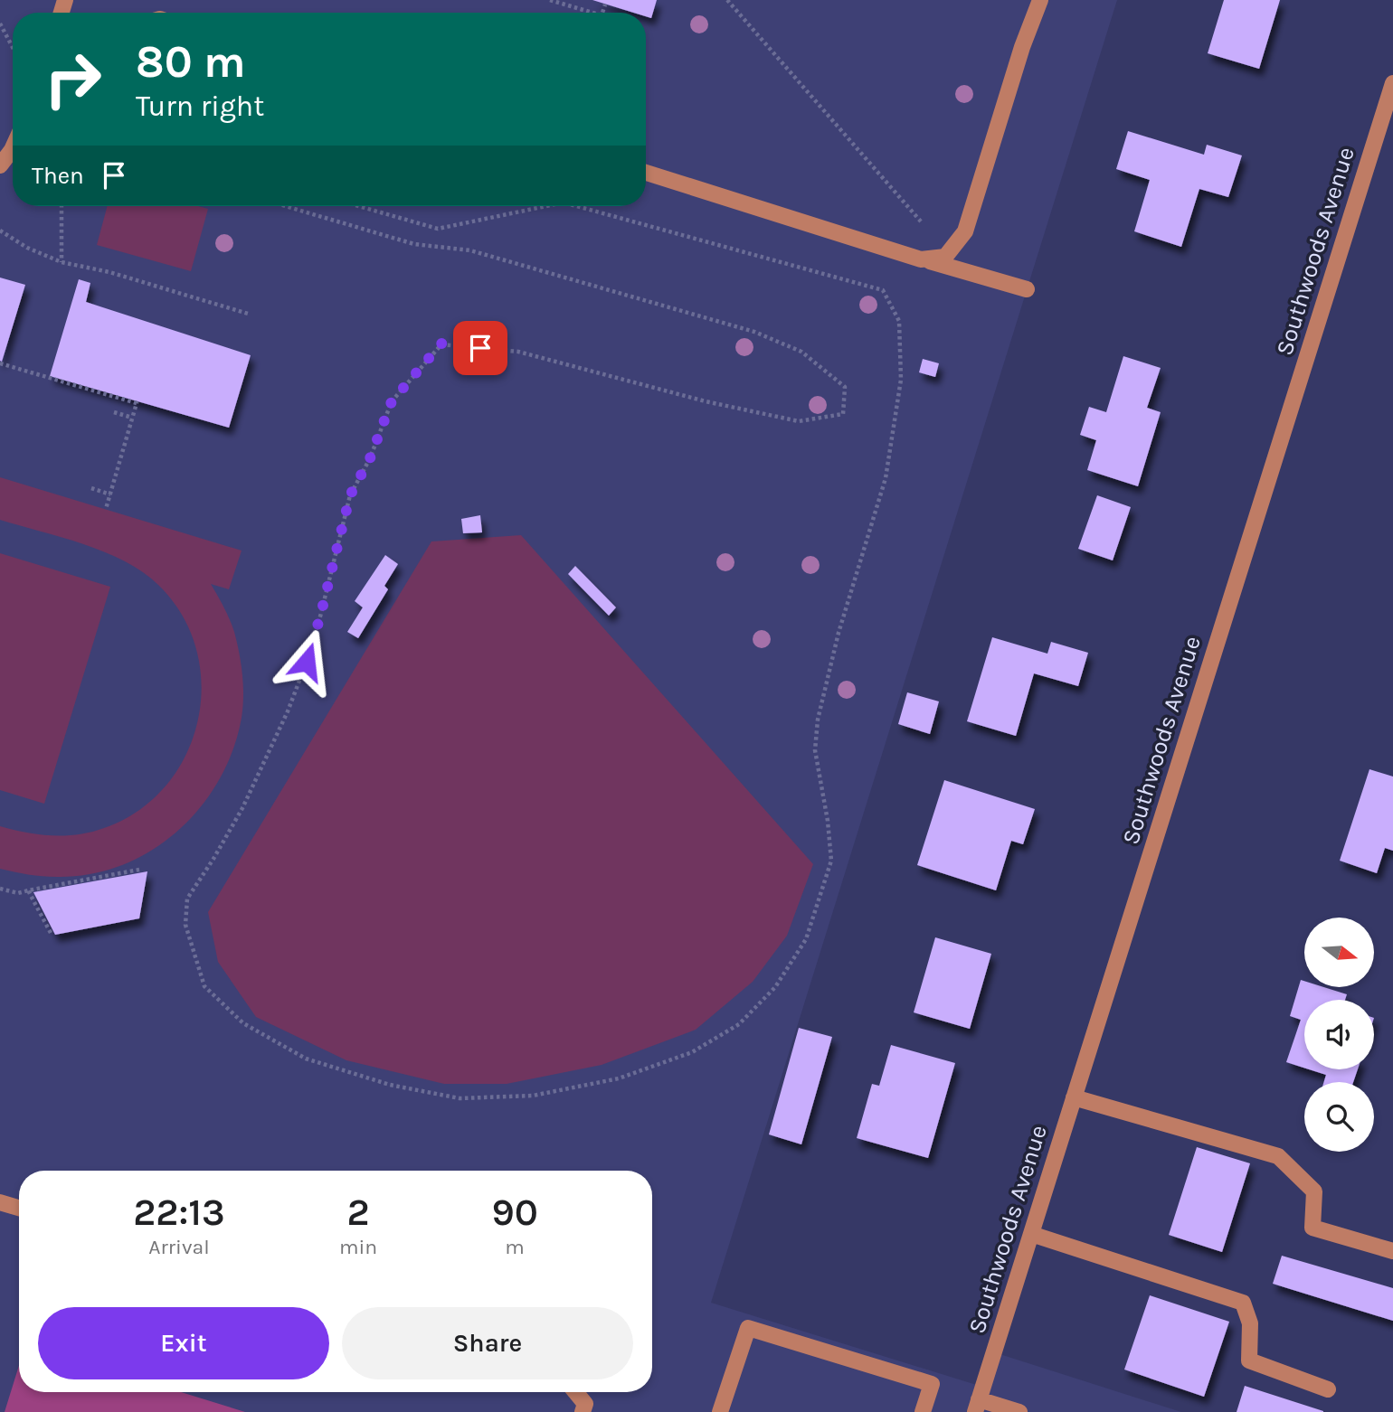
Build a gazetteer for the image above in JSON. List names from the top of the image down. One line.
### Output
{"streets":{"street":["Southwoods Avenue"]},"north":"right","page":{"turn":["80 m","Turn right"],"then":"Then","eta":["22:13","Arrival","2","min","90","m"],"buttons":["Exit","Share"]}}
